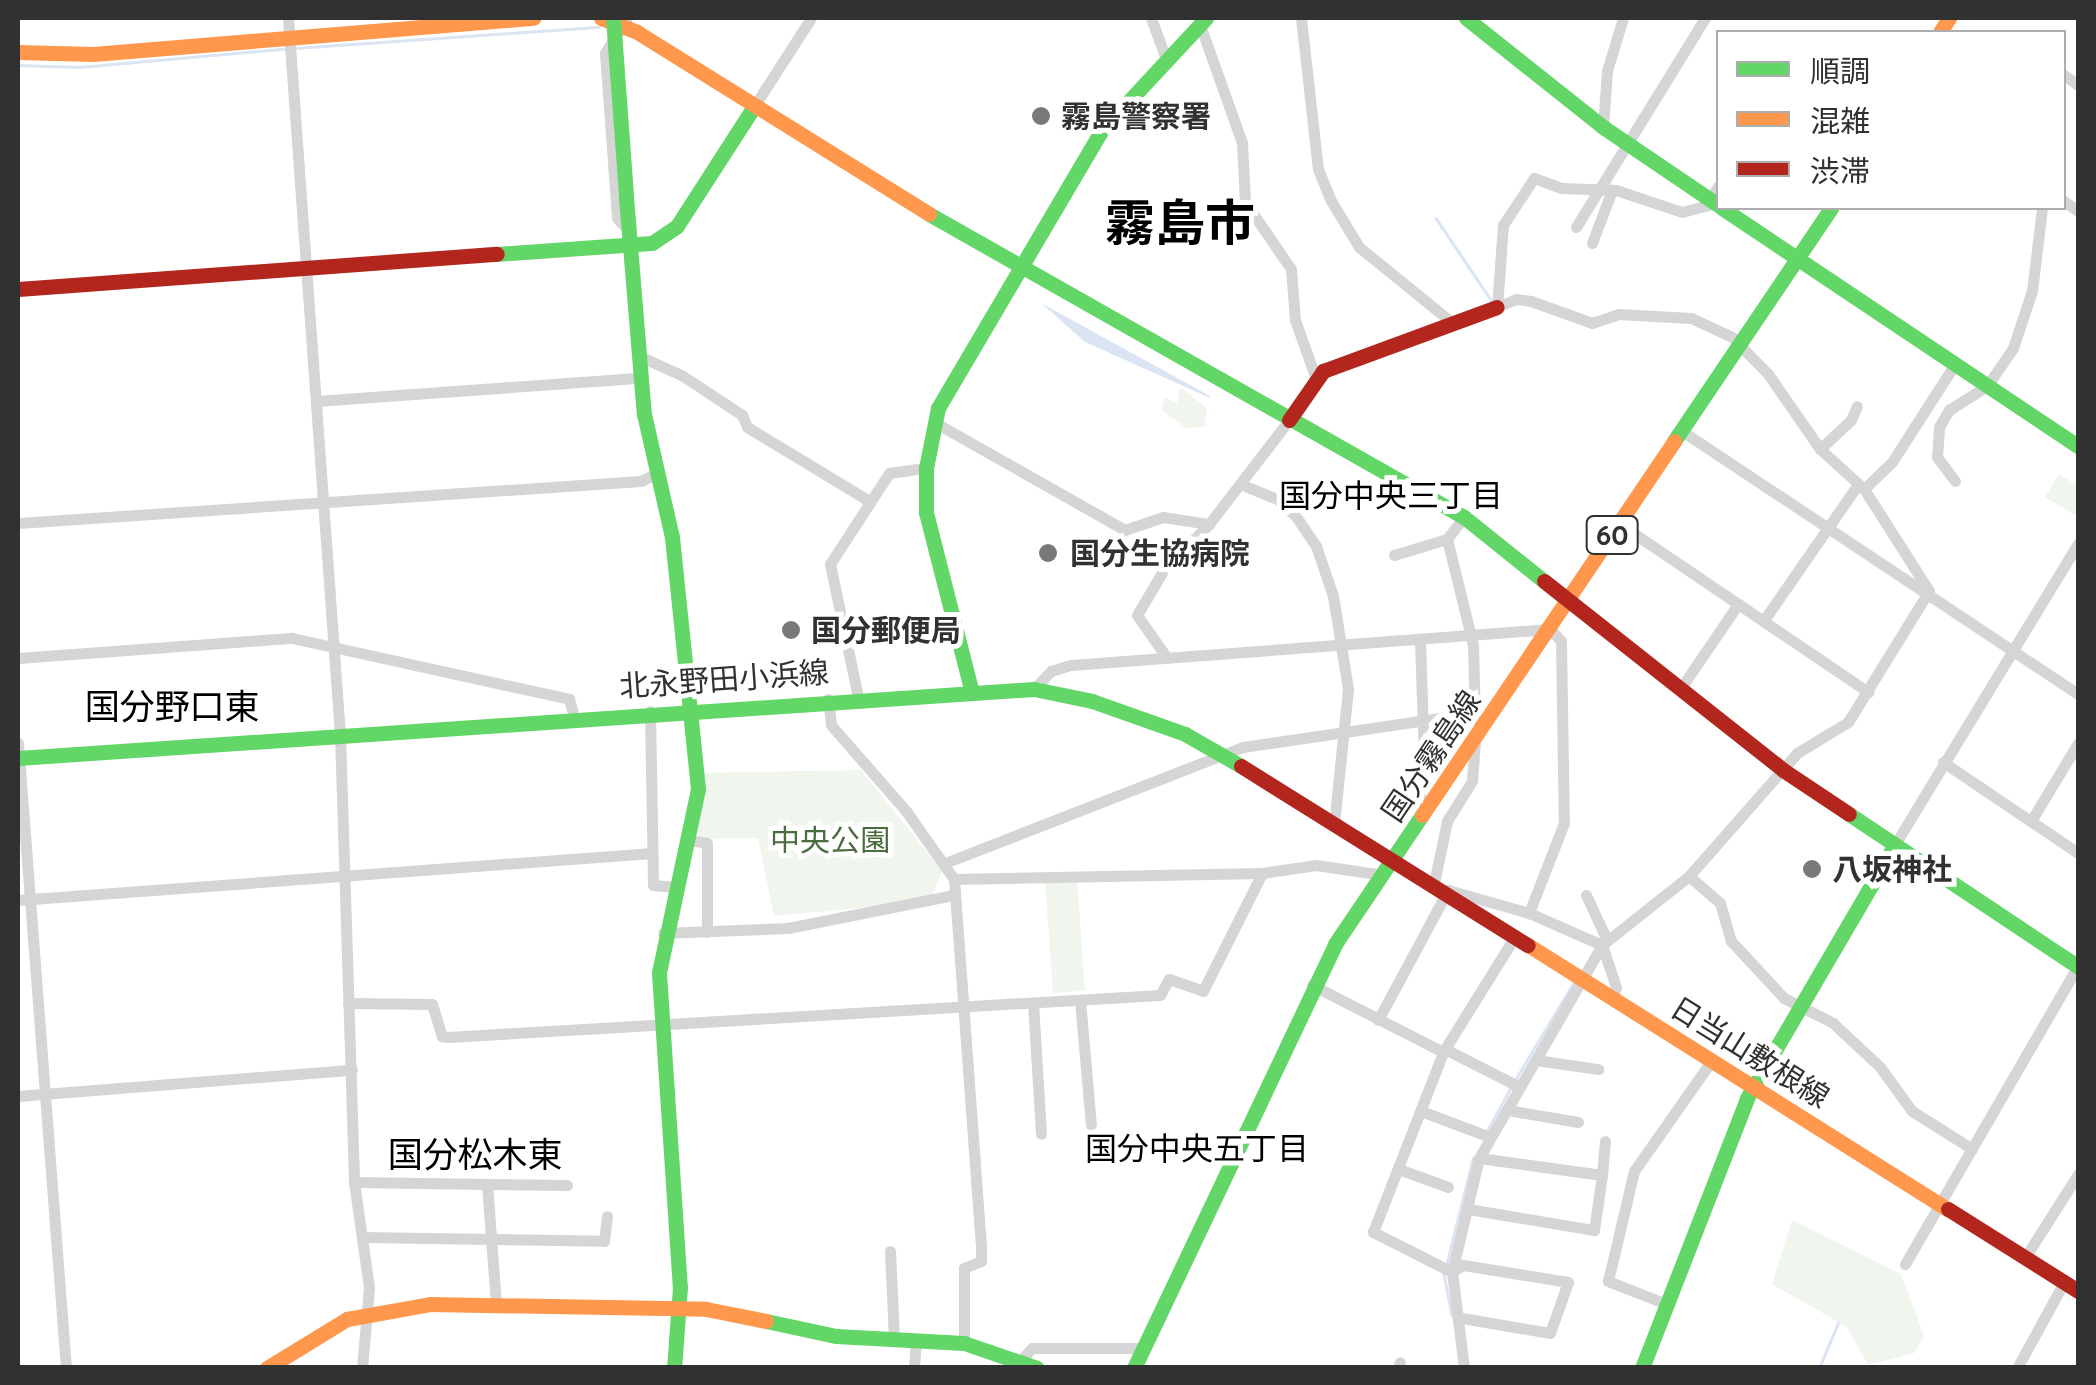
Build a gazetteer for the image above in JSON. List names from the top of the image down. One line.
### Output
{"streets":{"street":["60","北永野田小浜線","国分霧島線","日当山敷根線"]},"crossings":[["北永野田小浜線","国分霧島線"],["北永野田小浜線","日当山敷根線"],["国分霧島線","日当山敷根線"]],"districts":["霧島市","国分中央三丁目","国分野口東","国分中央五丁目","国分松木東"],"parks":["中央公園"],"places":["霧島警察署","国分生協病院","国分郵便局","八坂神社"],"legend":["順調","混雑","渋滞"]}
